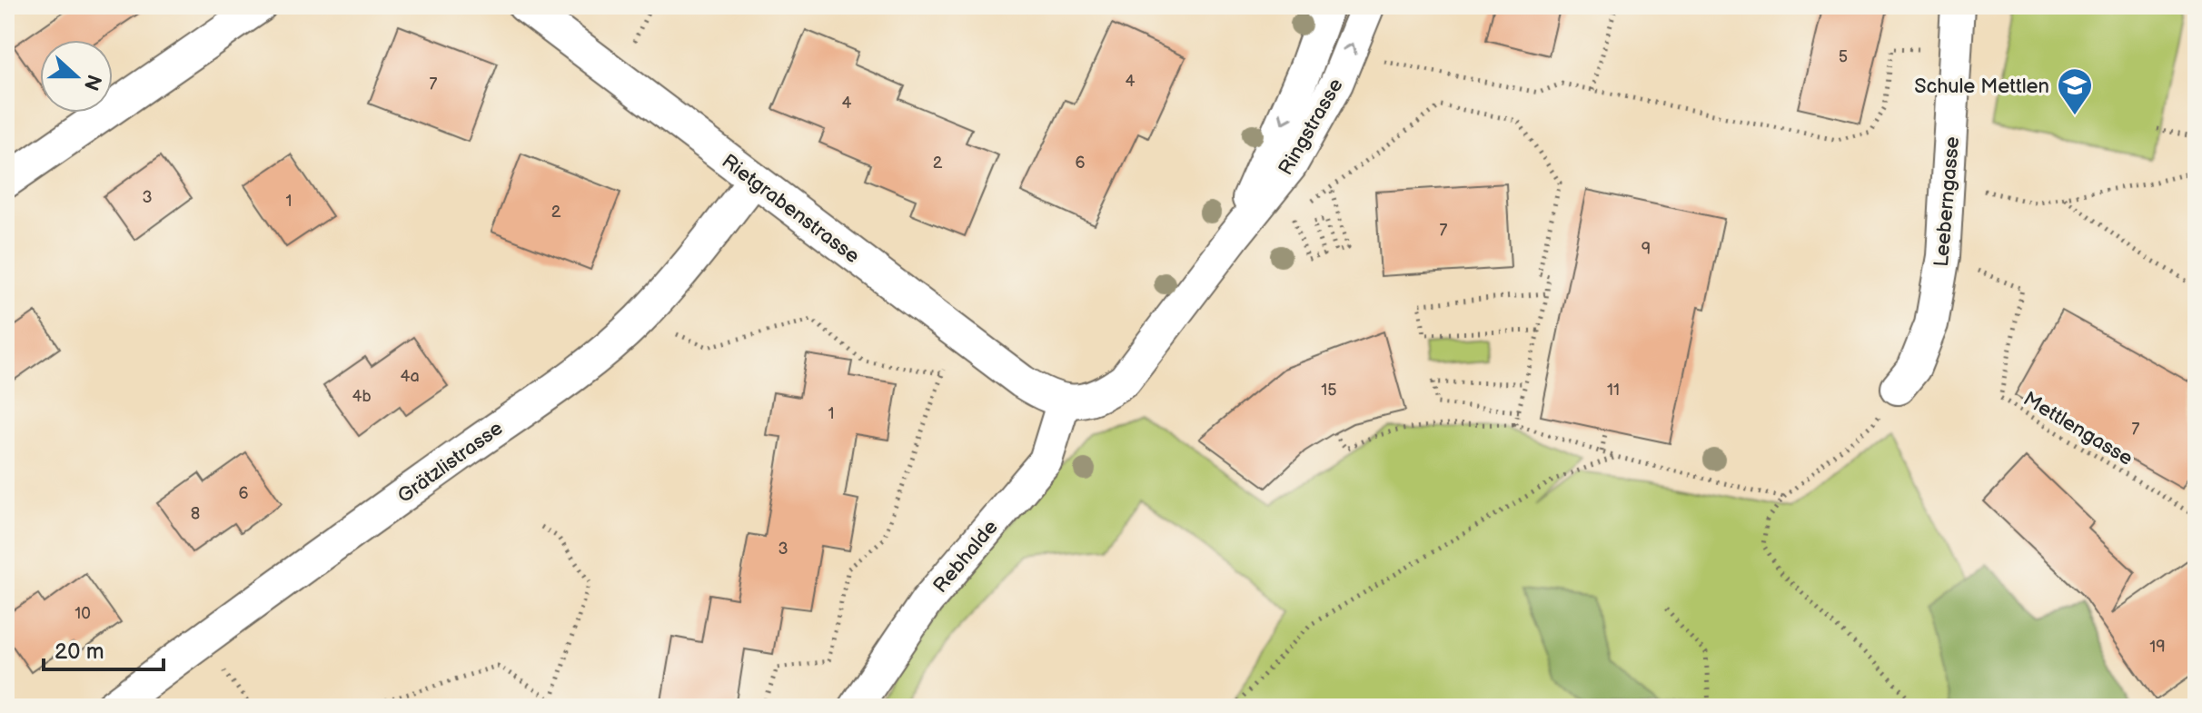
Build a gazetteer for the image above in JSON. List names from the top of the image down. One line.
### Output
{"streets":{"street":["Ringstrasse","Leeberngasse","Rietgrabenstrasse","Grätzlistrasse","Rebhalde"],"path":["Mettlengasse"]},"crossings":[["Ringstrasse","Rietgrabenstrasse"],["Ringstrasse","Rebhalde"],["Leeberngasse","Mettlengasse"],["Rietgrabenstrasse","Grätzlistrasse"],["Rietgrabenstrasse","Rebhalde"]],"places":{"school or university":["Schule Mettlen"]},"house_numbers":["5","4","7","4","2","6","3","1","2","7","9","4a","15","11","4b","1","7","6","8","3","10","19"],"scale_bar":"20 m","north":"right"}
